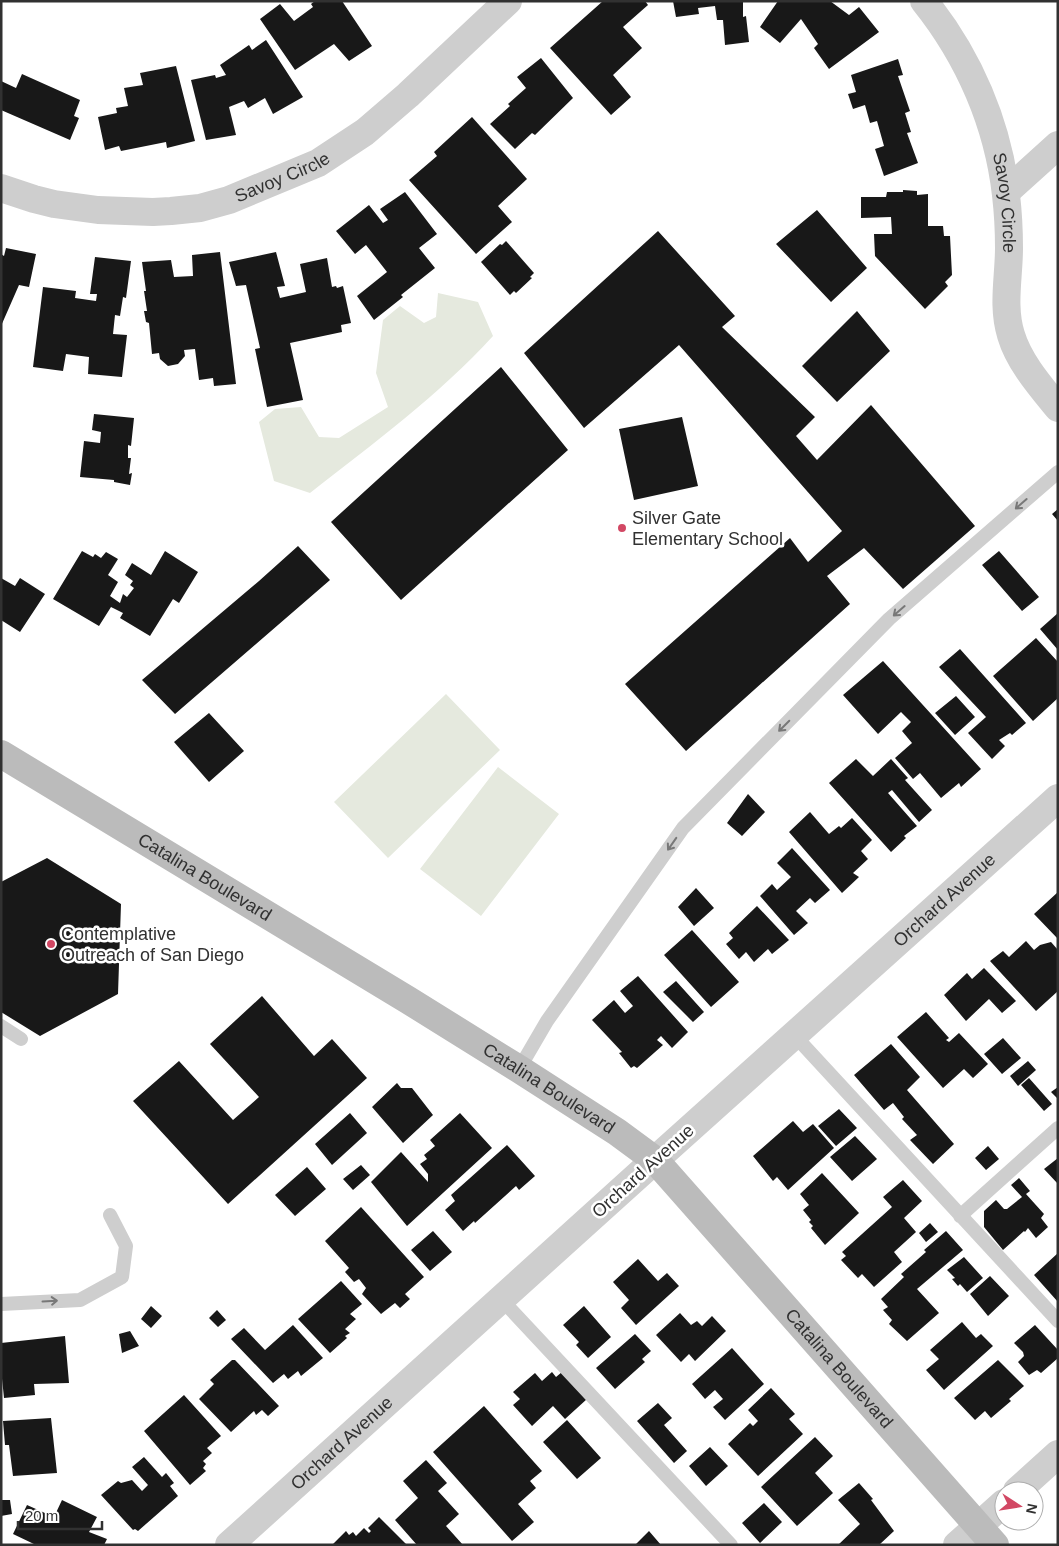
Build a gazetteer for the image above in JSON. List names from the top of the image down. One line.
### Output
{"streets":{"main road":["Catalina Boulevard"],"street":["Savoy Circle","Orchard Avenue"]},"crossings":[["Catalina Boulevard","Orchard Avenue"]],"places":["Silver Gate Elementary School","Contemplative Outreach of San Diego"],"scale_bar":"20 m","north":"right"}
